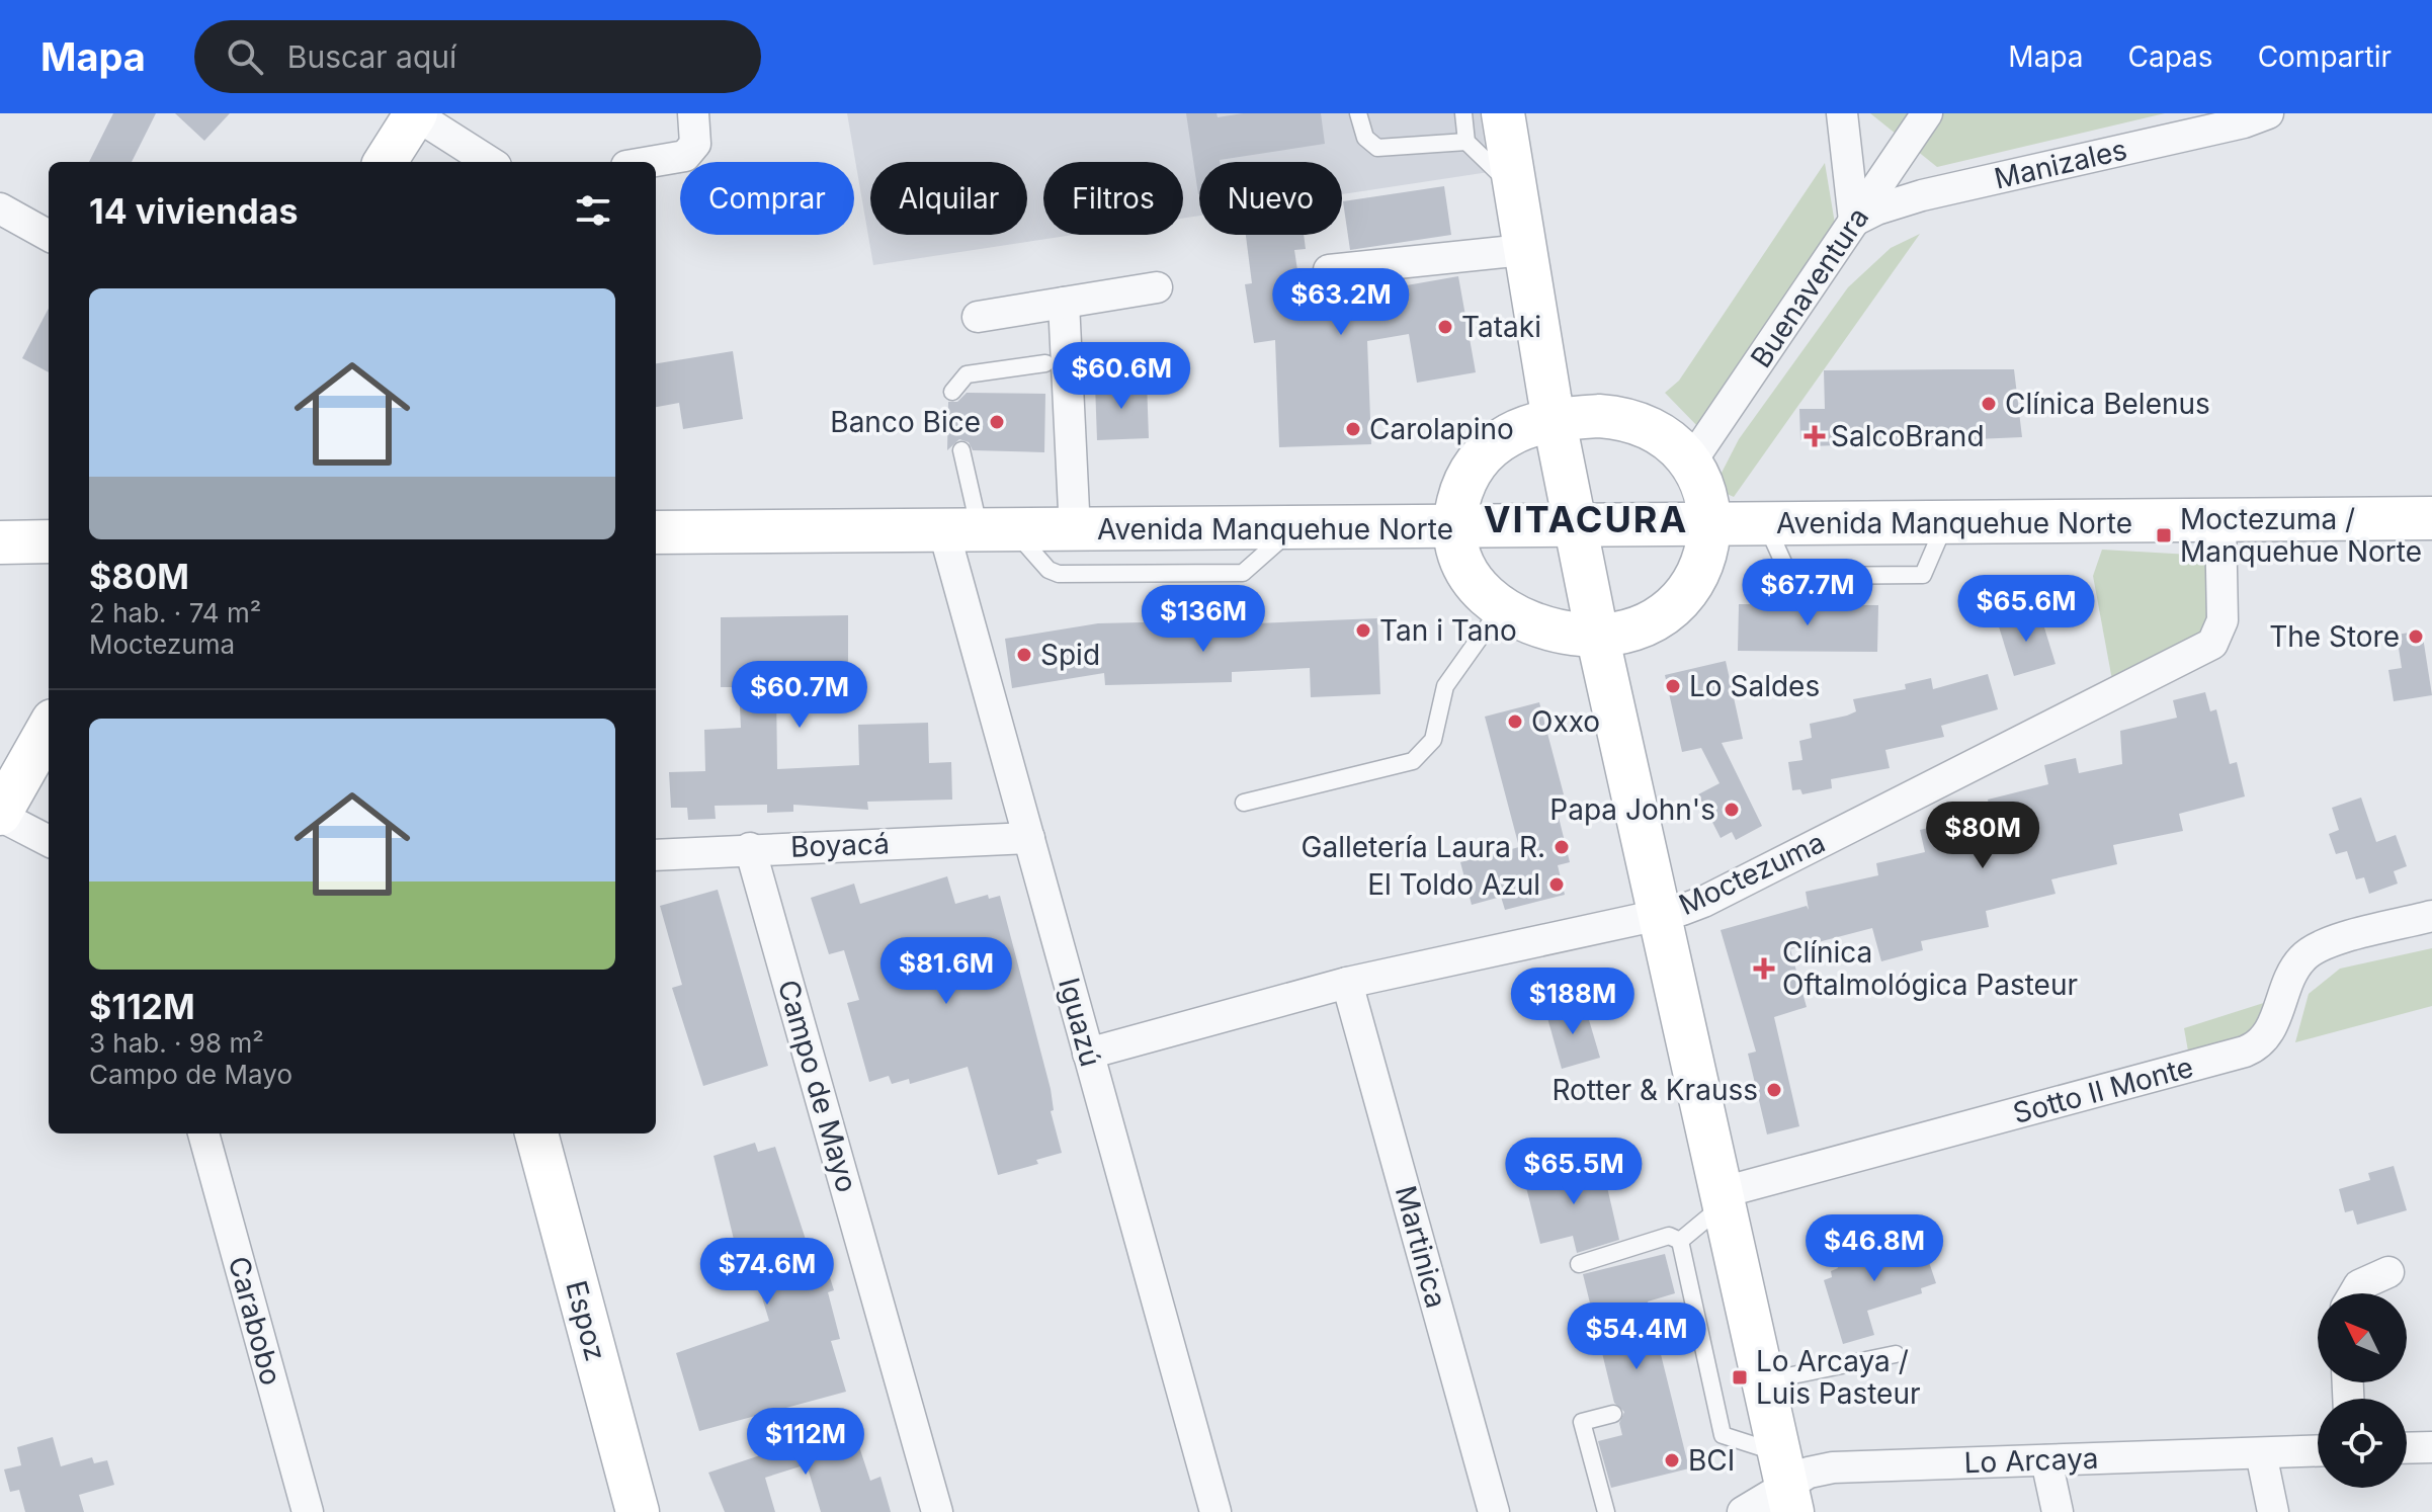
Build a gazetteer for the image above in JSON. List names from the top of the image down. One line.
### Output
{"streets":{"street":["Manizales","Buenaventura","Avenida Manquehue Norte","Boyacá","Moctezuma","Iguazú","Campo de Mayo","Sotto Il Monte","Martinica","Carabobo","Espoz","Lo Arcaya"]},"crossings":[["Manizales","Buenaventura"],["Avenida Manquehue Norte","Moctezuma"],["Avenida Manquehue Norte","Iguazú"],["Boyacá","Iguazú"],["Boyacá","Campo de Mayo"],["Moctezuma","Iguazú"],["Moctezuma","Martinica"]],"districts":["VITACURA"],"places":{"other":["Tataki","Clínica Belenus","Banco Bice","Carolapino","Tan i Tano","The Store","Spid","Lo Saldes","Oxxo","Papa John's","Galletería Laura R.","El Toldo Azul","Rotter & Krauss","BCI"],"health":["SalcoBrand","Clínica Oftalmológica Pasteur"],"transit":["Moctezuma / Manquehue Norte","Lo Arcaya / Luis Pasteur"]},"north":"top left","page":{"header":"Mapa","search":"Buscar aquí","nav":["Mapa","Capas","Compartir"],"chip":["Comprar","Alquilar","Filtros","Nuevo"],"heading":"14 viviendas","list":[{"name":"$80M","note":"2 hab. · 74 m² · Moctezuma"},{"name":"$112M","note":"3 hab. · 98 m² · Campo de Mayo"}],"price":["$63.2M","$60.6M","$67.7M","$65.6M","$136M","$60.7M","$80M","$81.6M","$188M","$65.5M","$46.8M","$74.6M","$54.4M","$112M"]}}
